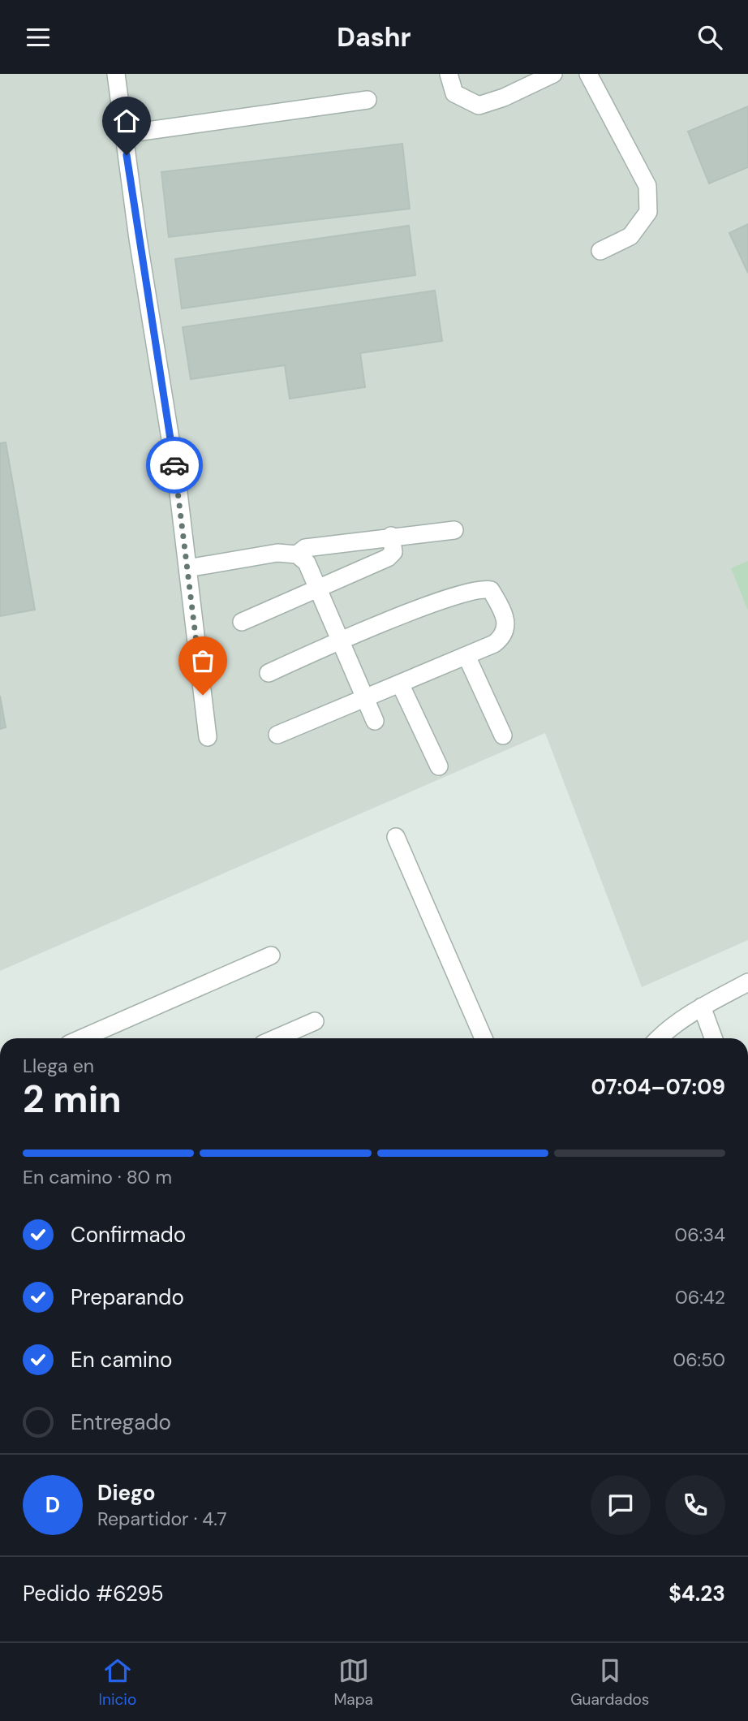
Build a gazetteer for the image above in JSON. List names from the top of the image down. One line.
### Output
{"page":{"header":"Dashr","heading":["2 min","Llega en","07:04–07:09"],"panel":["Diego","Repartidor · 4.7","Pedido #6295","$4.23"],"bar":"En camino · 80 m","list":[["Confirmado","06:34"],["Preparando","06:42"],["En camino","06:50"],"Entregado"],"round":"D","tabs":["Inicio","Mapa","Guardados"]}}
